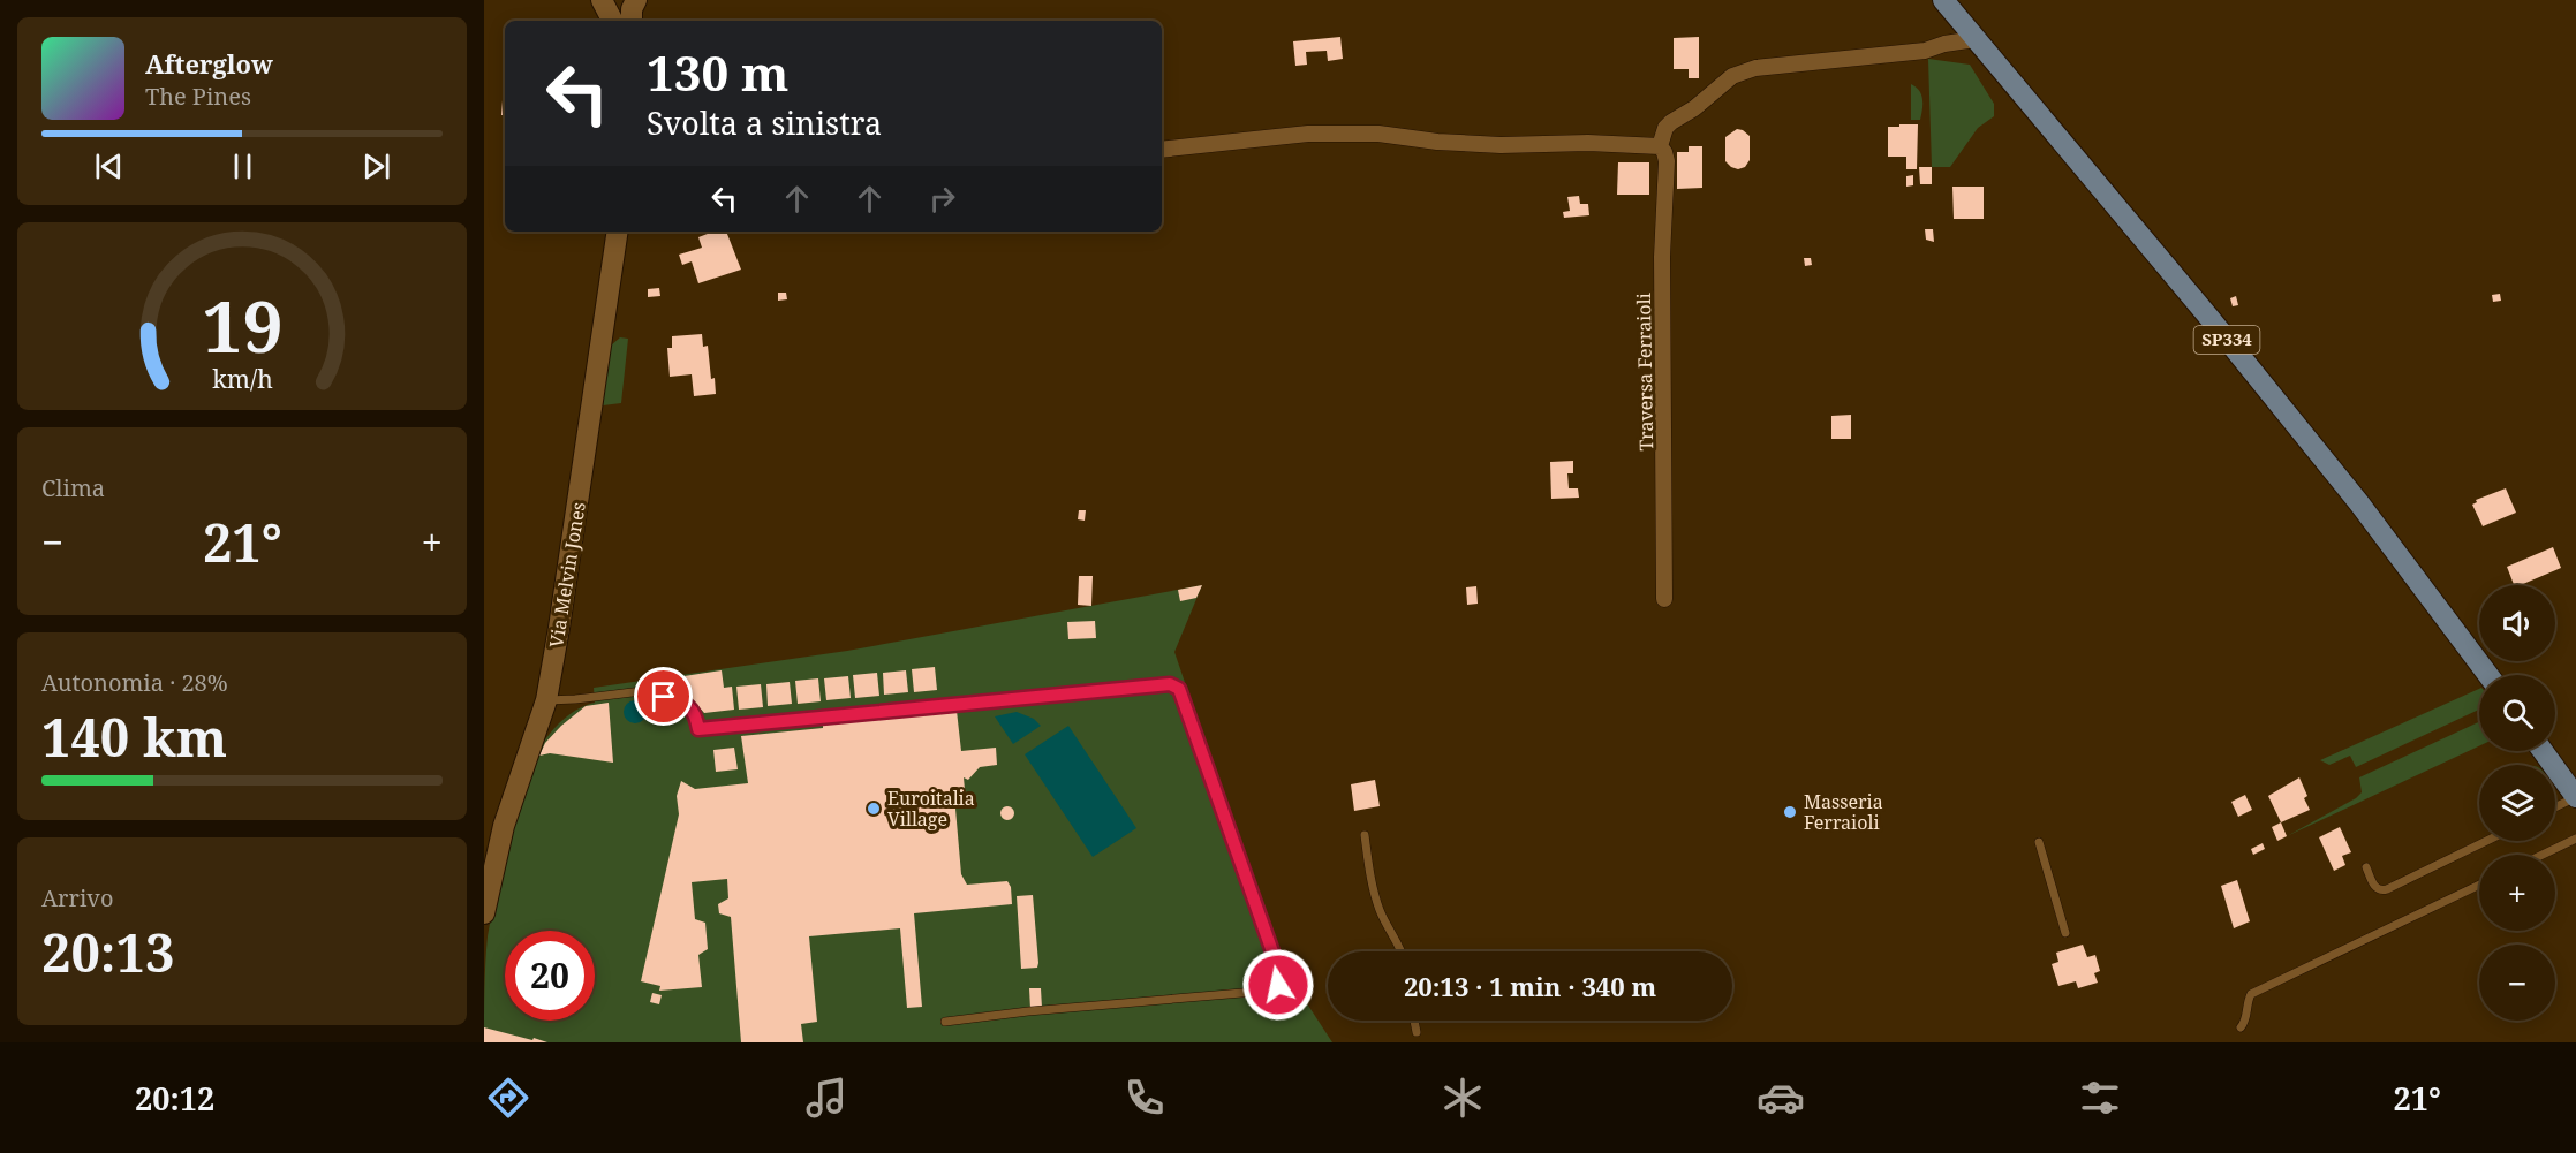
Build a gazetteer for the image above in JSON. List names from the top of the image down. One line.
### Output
{"streets":{"main road":["SP334"],"street":["Traversa Ferraioli","Via Melvin Jones"]},"places":["Euroitalia Village","Masseria Ferraioli"],"page":{"turn":["130 m","Svolta a sinistra"],"song":["Afterglow","The Pines"],"tile":["Clima",["Autonomia · 28%","140 km"],["Arrivo","20:13"]],"heat":["−","21°","+"],"map_buttons":["+","−"],"limit":"20","trip":"20:13 · 1 min · 340 m","tabs":["20:12","21°"],"gauge":["19","km/h"]}}
